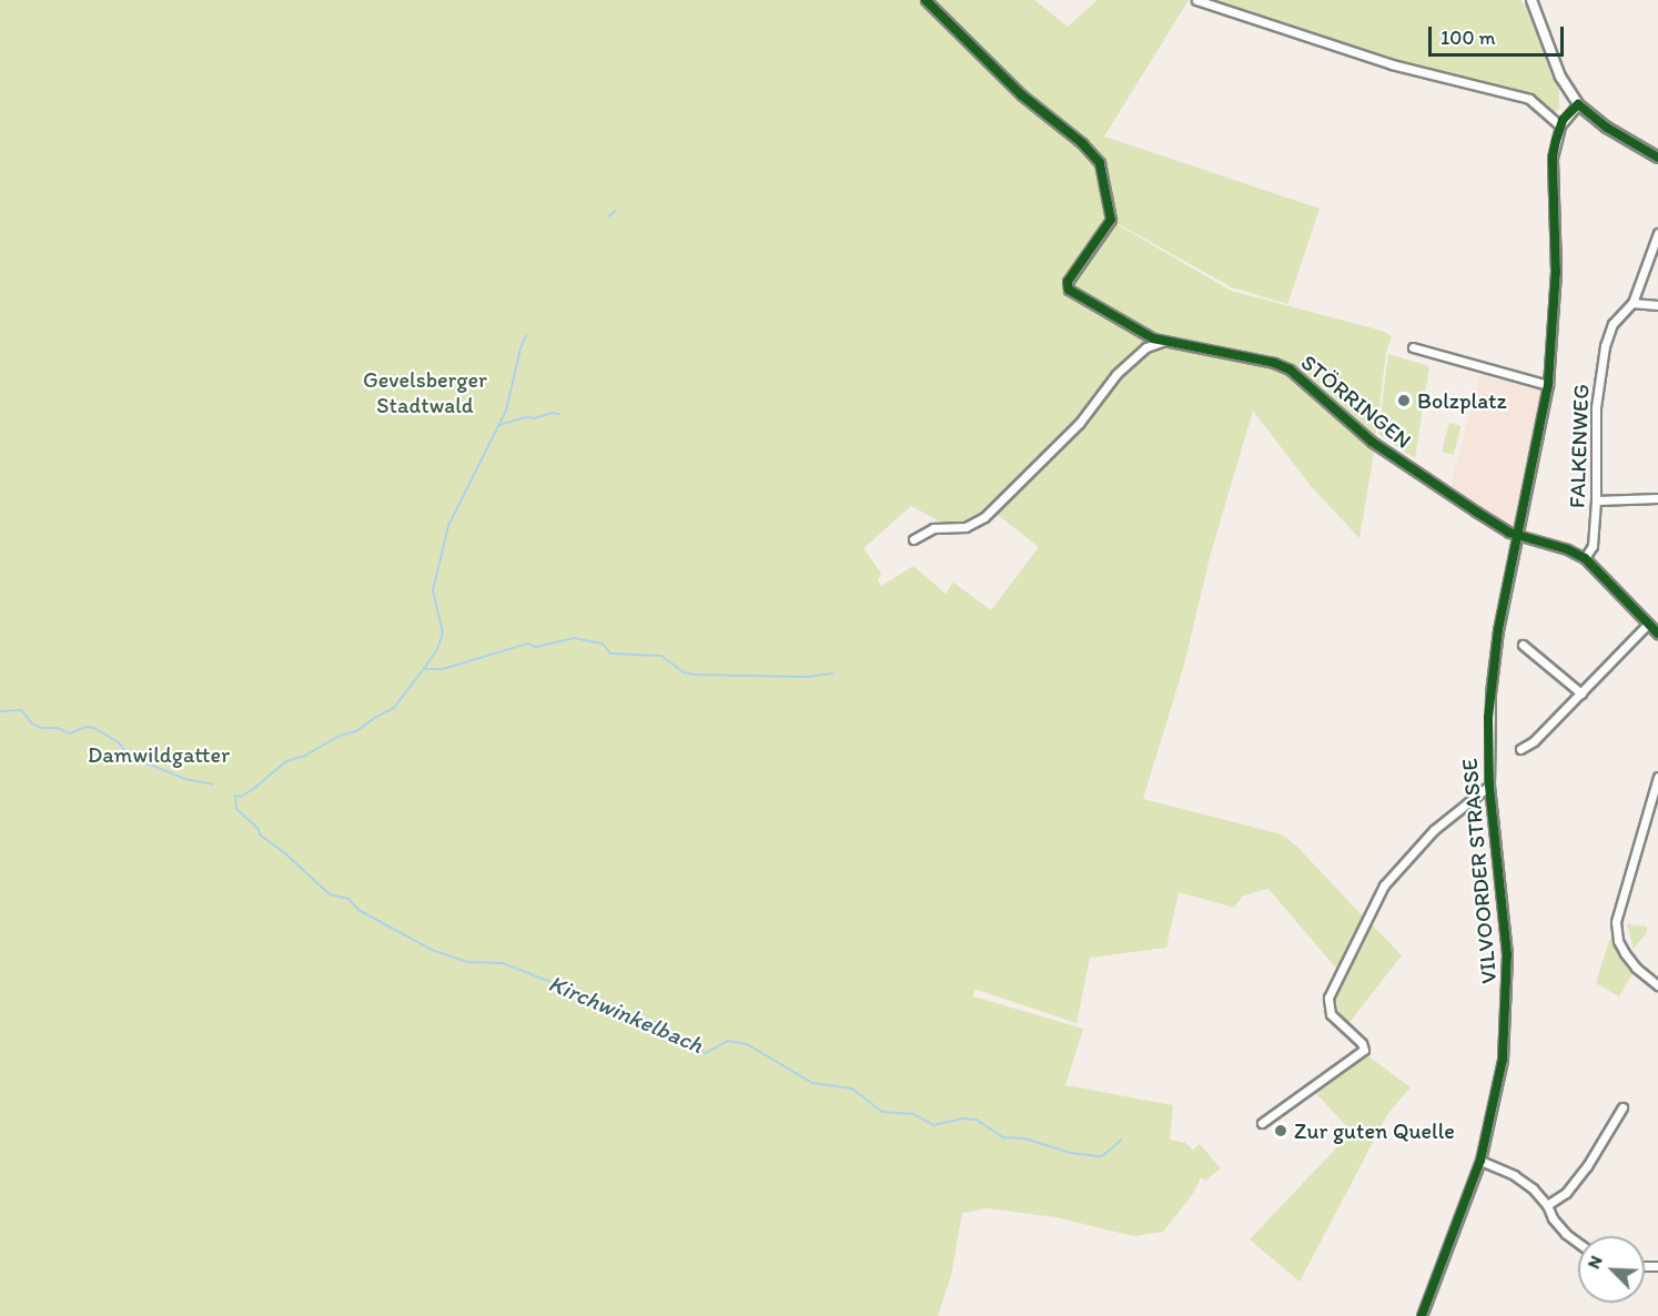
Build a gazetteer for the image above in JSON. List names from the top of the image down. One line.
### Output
{"streets":{"street":["STÖRRINGEN","FALKENWEG","VILVOORDER STRASSE"]},"crossings":[["STÖRRINGEN","FALKENWEG"],["STÖRRINGEN","VILVOORDER STRASSE"]],"water":["Kirchwinkelbach"],"parks":["Gevelsberger Stadtwald","Damwildgatter"],"places":["Bolzplatz","Zur guten Quelle"],"scale_bar":"100 m","north":"top left"}
